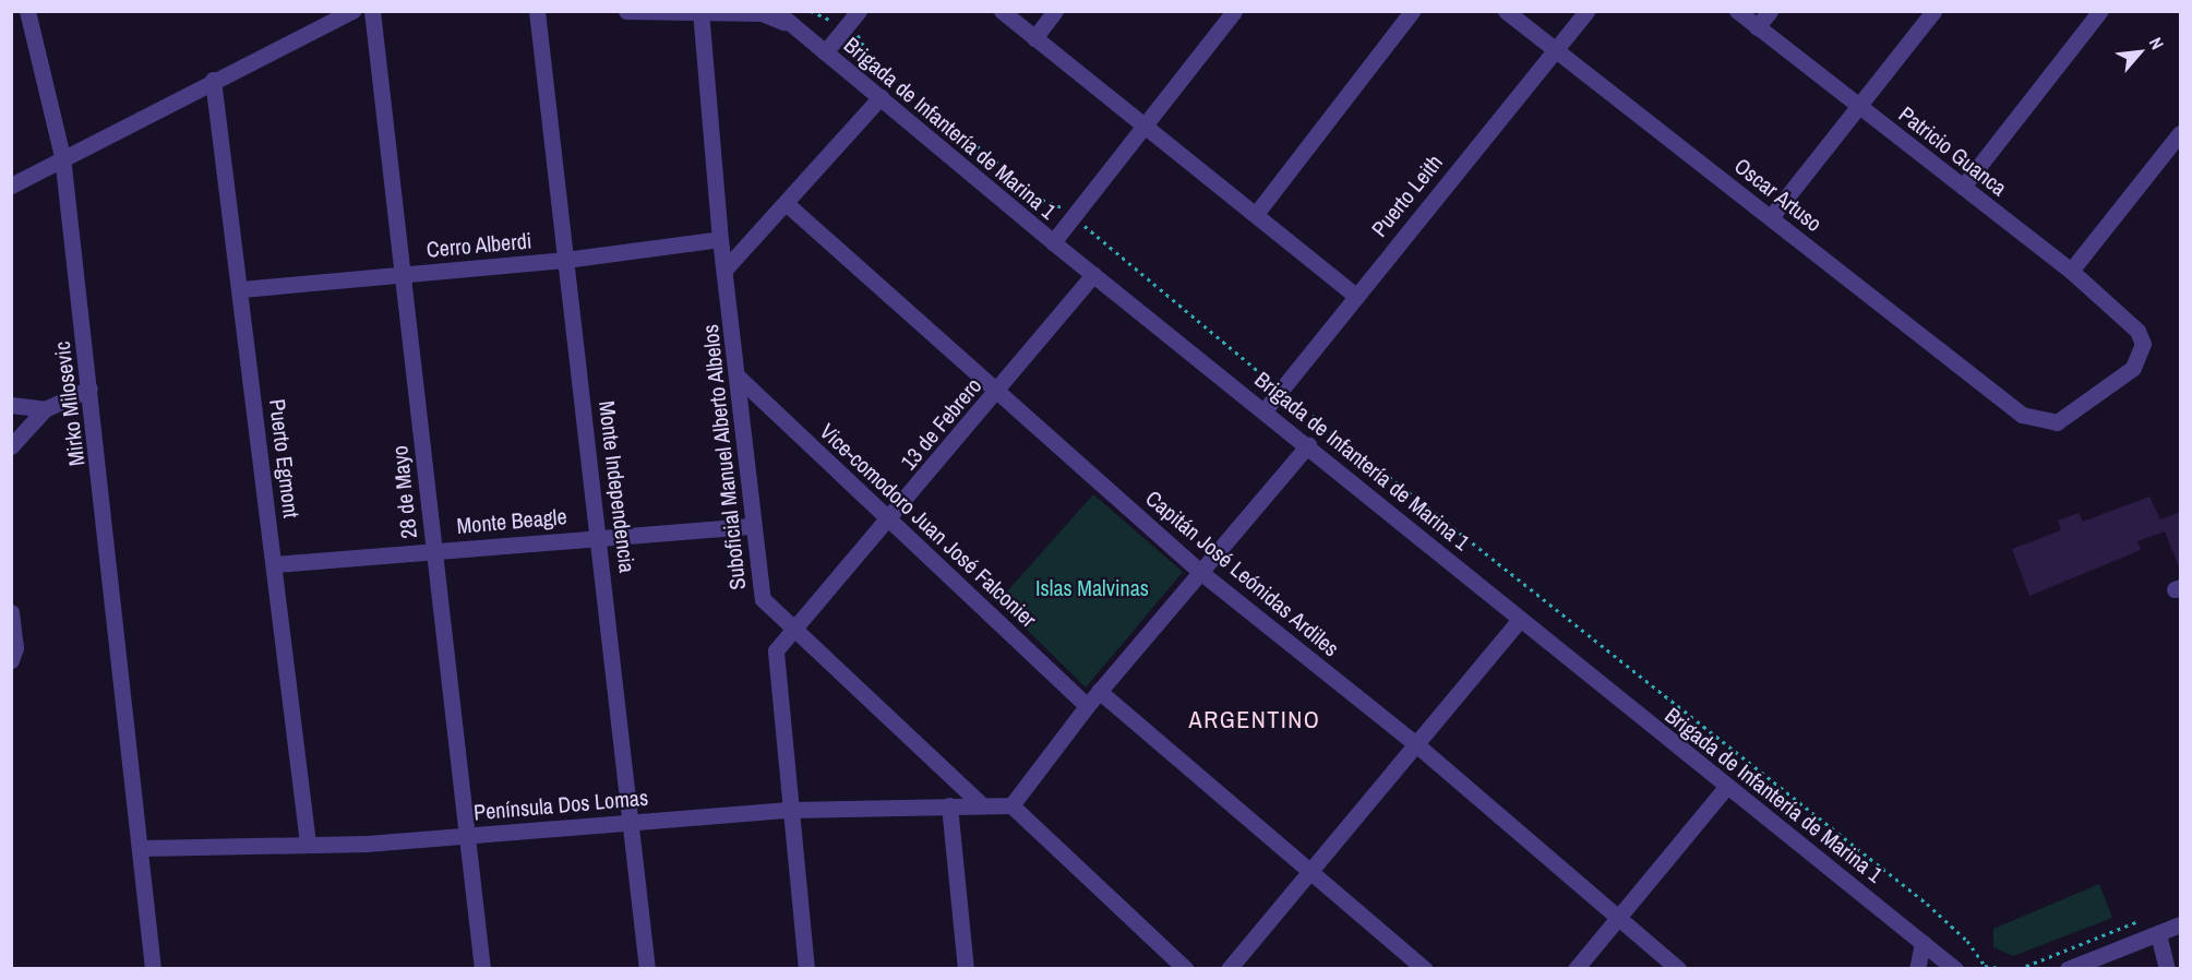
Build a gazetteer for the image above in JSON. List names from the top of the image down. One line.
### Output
{"streets":{"street":["Brigada de Infantería de Marina 1","Patricio Guanca","Oscar Artuso","Puerto Leith","Cerro Alberdi","Mirko Milosevic","13 de Febrero","Suboficial Manuel Alberto Albelos","Puerto Egmont","Monte Independencia","28 de Mayo","Monte Beagle","Vice-comodoro Juan José Falconier","Capitán José Leónidas Ardiles","Península Dos Lomas"]},"crossings":[["Brigada de Infantería de Marina 1","Puerto Leith"],["Brigada de Infantería de Marina 1","13 de Febrero"],["Patricio Guanca","Oscar Artuso"],["Oscar Artuso","Puerto Leith"],["Cerro Alberdi","Suboficial Manuel Alberto Albelos"],["Cerro Alberdi","Puerto Egmont"],["Cerro Alberdi","Monte Independencia"],["Cerro Alberdi","28 de Mayo"],["Mirko Milosevic","Península Dos Lomas"],["13 de Febrero","Suboficial Manuel Alberto Albelos"],["13 de Febrero","Vice-comodoro Juan José Falconier"],["13 de Febrero","Capitán José Leónidas Ardiles"],["13 de Febrero","Península Dos Lomas"],["Suboficial Manuel Alberto Albelos","Monte Beagle"],["Suboficial Manuel Alberto Albelos","Vice-comodoro Juan José Falconier"],["Suboficial Manuel Alberto Albelos","Península Dos Lomas"],["Puerto Egmont","Monte Beagle"],["Puerto Egmont","Península Dos Lomas"],["Monte Independencia","Monte Beagle"],["Monte Independencia","Península Dos Lomas"],["28 de Mayo","Monte Beagle"],["28 de Mayo","Península Dos Lomas"]],"districts":["ARGENTINO"],"parks":["Islas Malvinas"],"north":"top right"}
